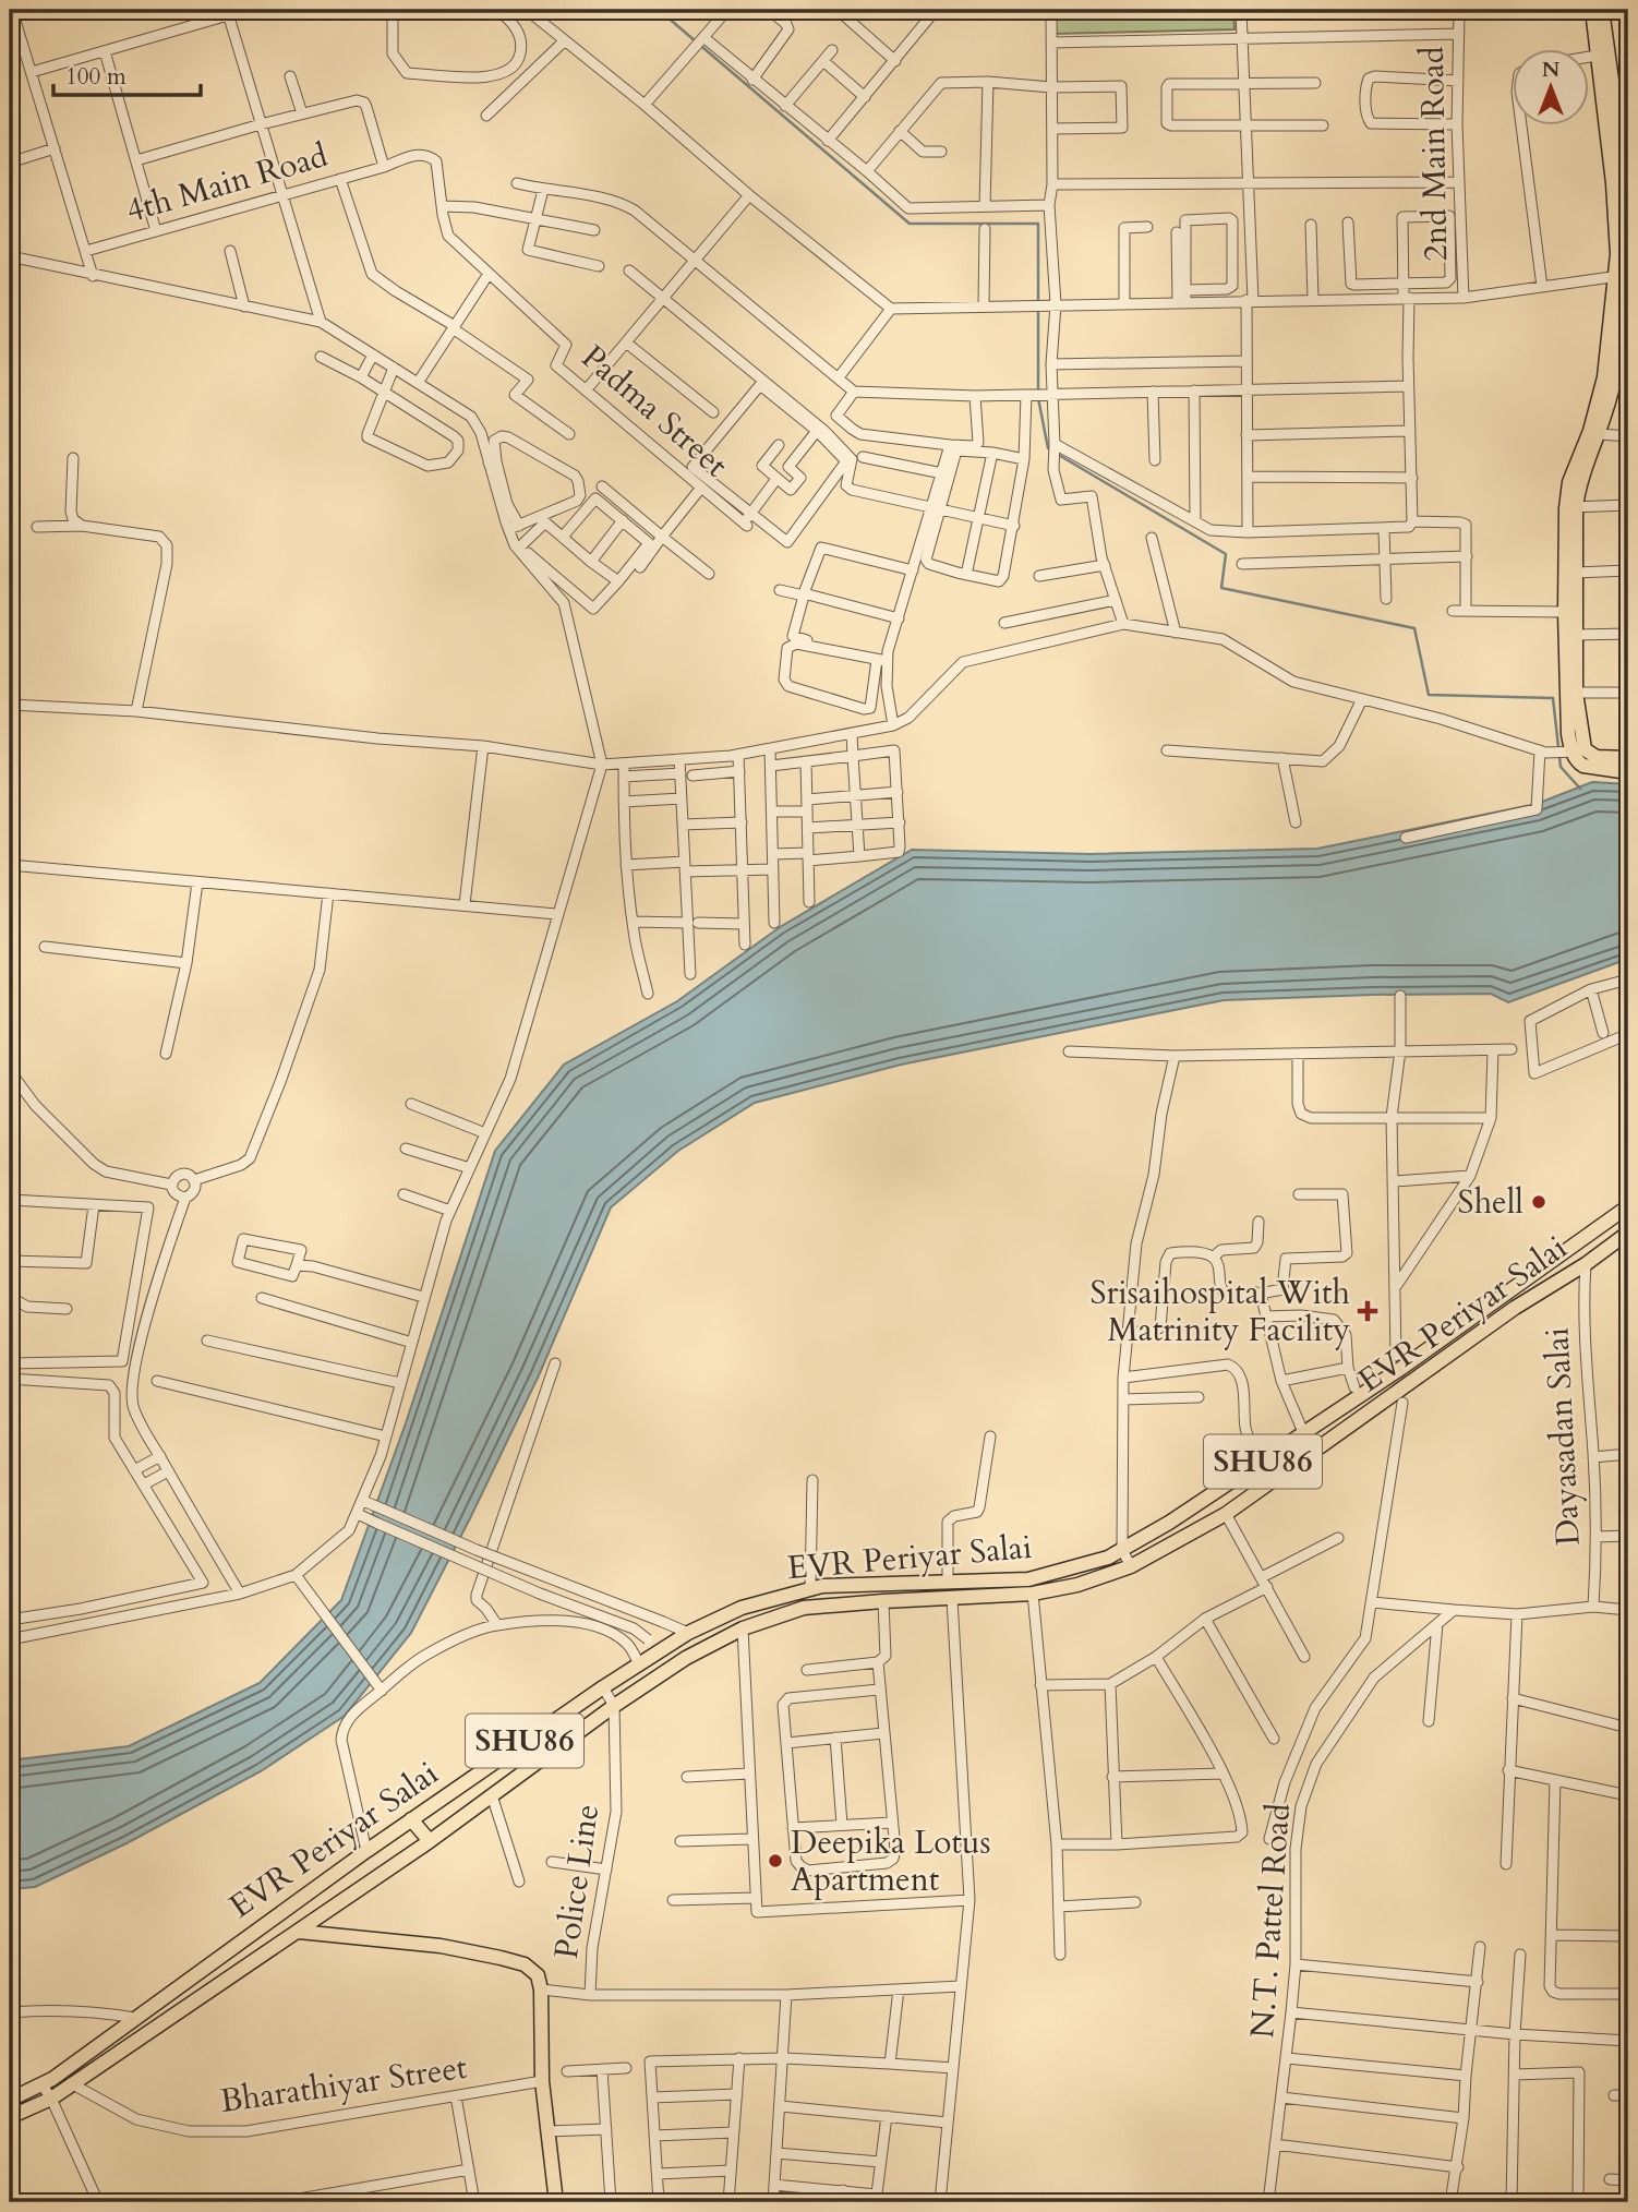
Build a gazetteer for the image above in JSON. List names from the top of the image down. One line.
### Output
{"streets":{"main road":["EVR Periyar Salai","SHU86"],"street":["2nd Main Road","4th Main Road","Padma Street","Dayasadan Salai","Police Line","N.T. Pattel Road","Bharathiyar Street"]},"crossings":[["4th Main Road","Padma Street"],["EVR Periyar Salai","Dayasadan Salai"],["EVR Periyar Salai","Police Line"],["EVR Periyar Salai","Bharathiyar Street"]],"places":{"other":["Shell","Deepika Lotus Apartment"],"health":["Srisaihospital With Matrinity Facility"]},"scale_bar":"100 m","north":"top"}
